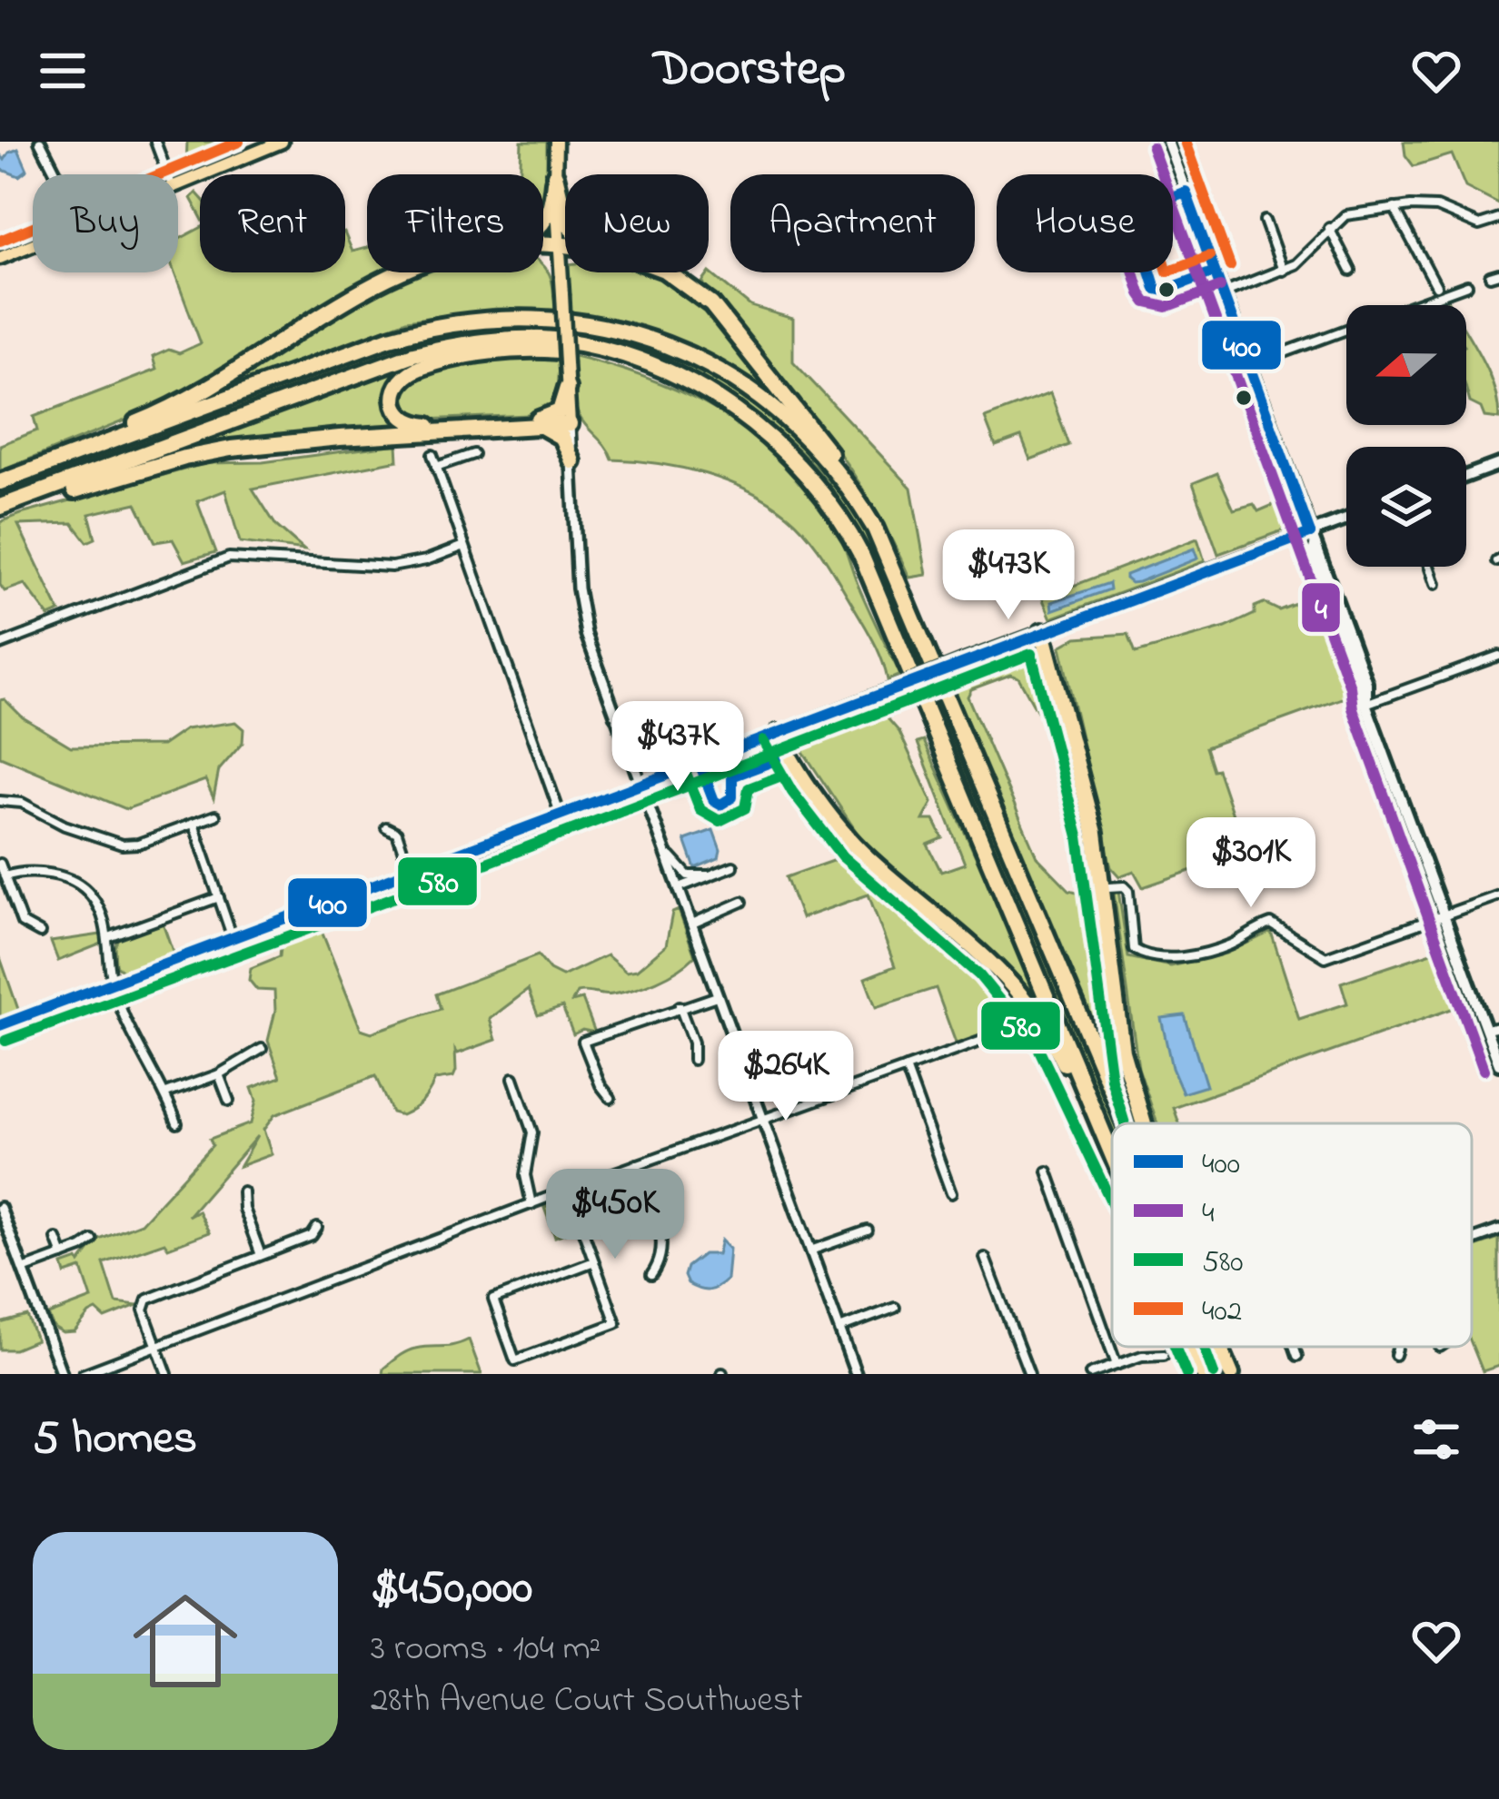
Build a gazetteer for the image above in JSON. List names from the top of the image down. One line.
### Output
{"lines":["transit line 402","transit line 4","transit line 400","transit line 580"],"legend":["400","4","580","402"],"north":"left","page":{"header":"Doorstep","chip":["Buy","Rent","Filters","New","Apartment","House"],"price":["$473K","$437K","$301K","$264K","$450K"],"heading":"5 homes","list":[{"name":"$450,000","note":"3 rooms · 104 m² · 28th Avenue Court Southwest"}]}}
